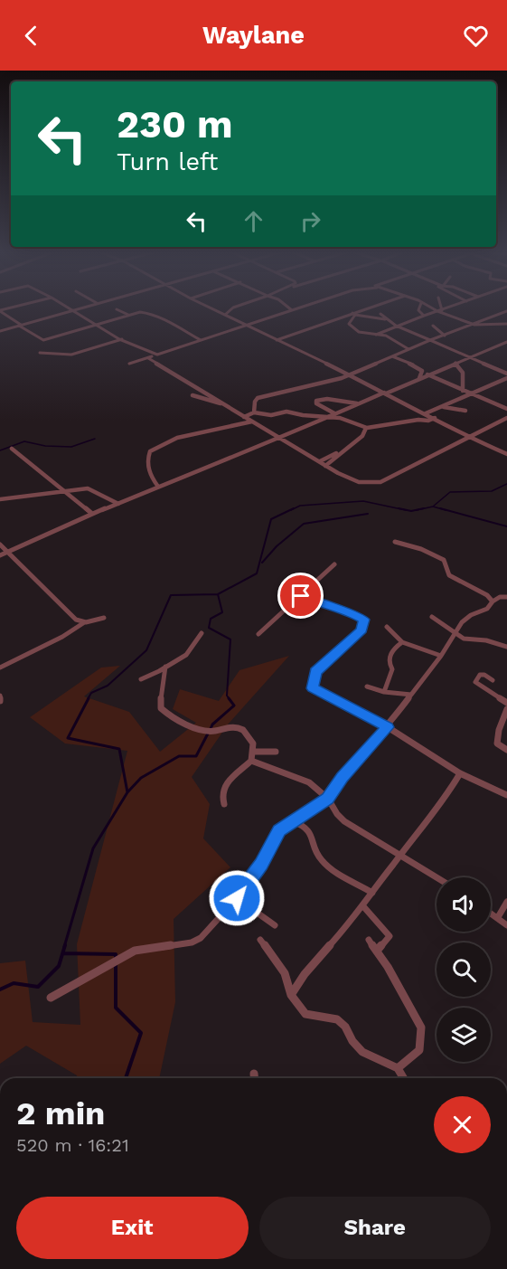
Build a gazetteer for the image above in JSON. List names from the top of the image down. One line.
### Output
{"page":{"header":"Waylane","turn":["230 m","Turn left"],"heading":["2 min","520 m · 16:21"],"buttons":["Exit","Share"]}}
